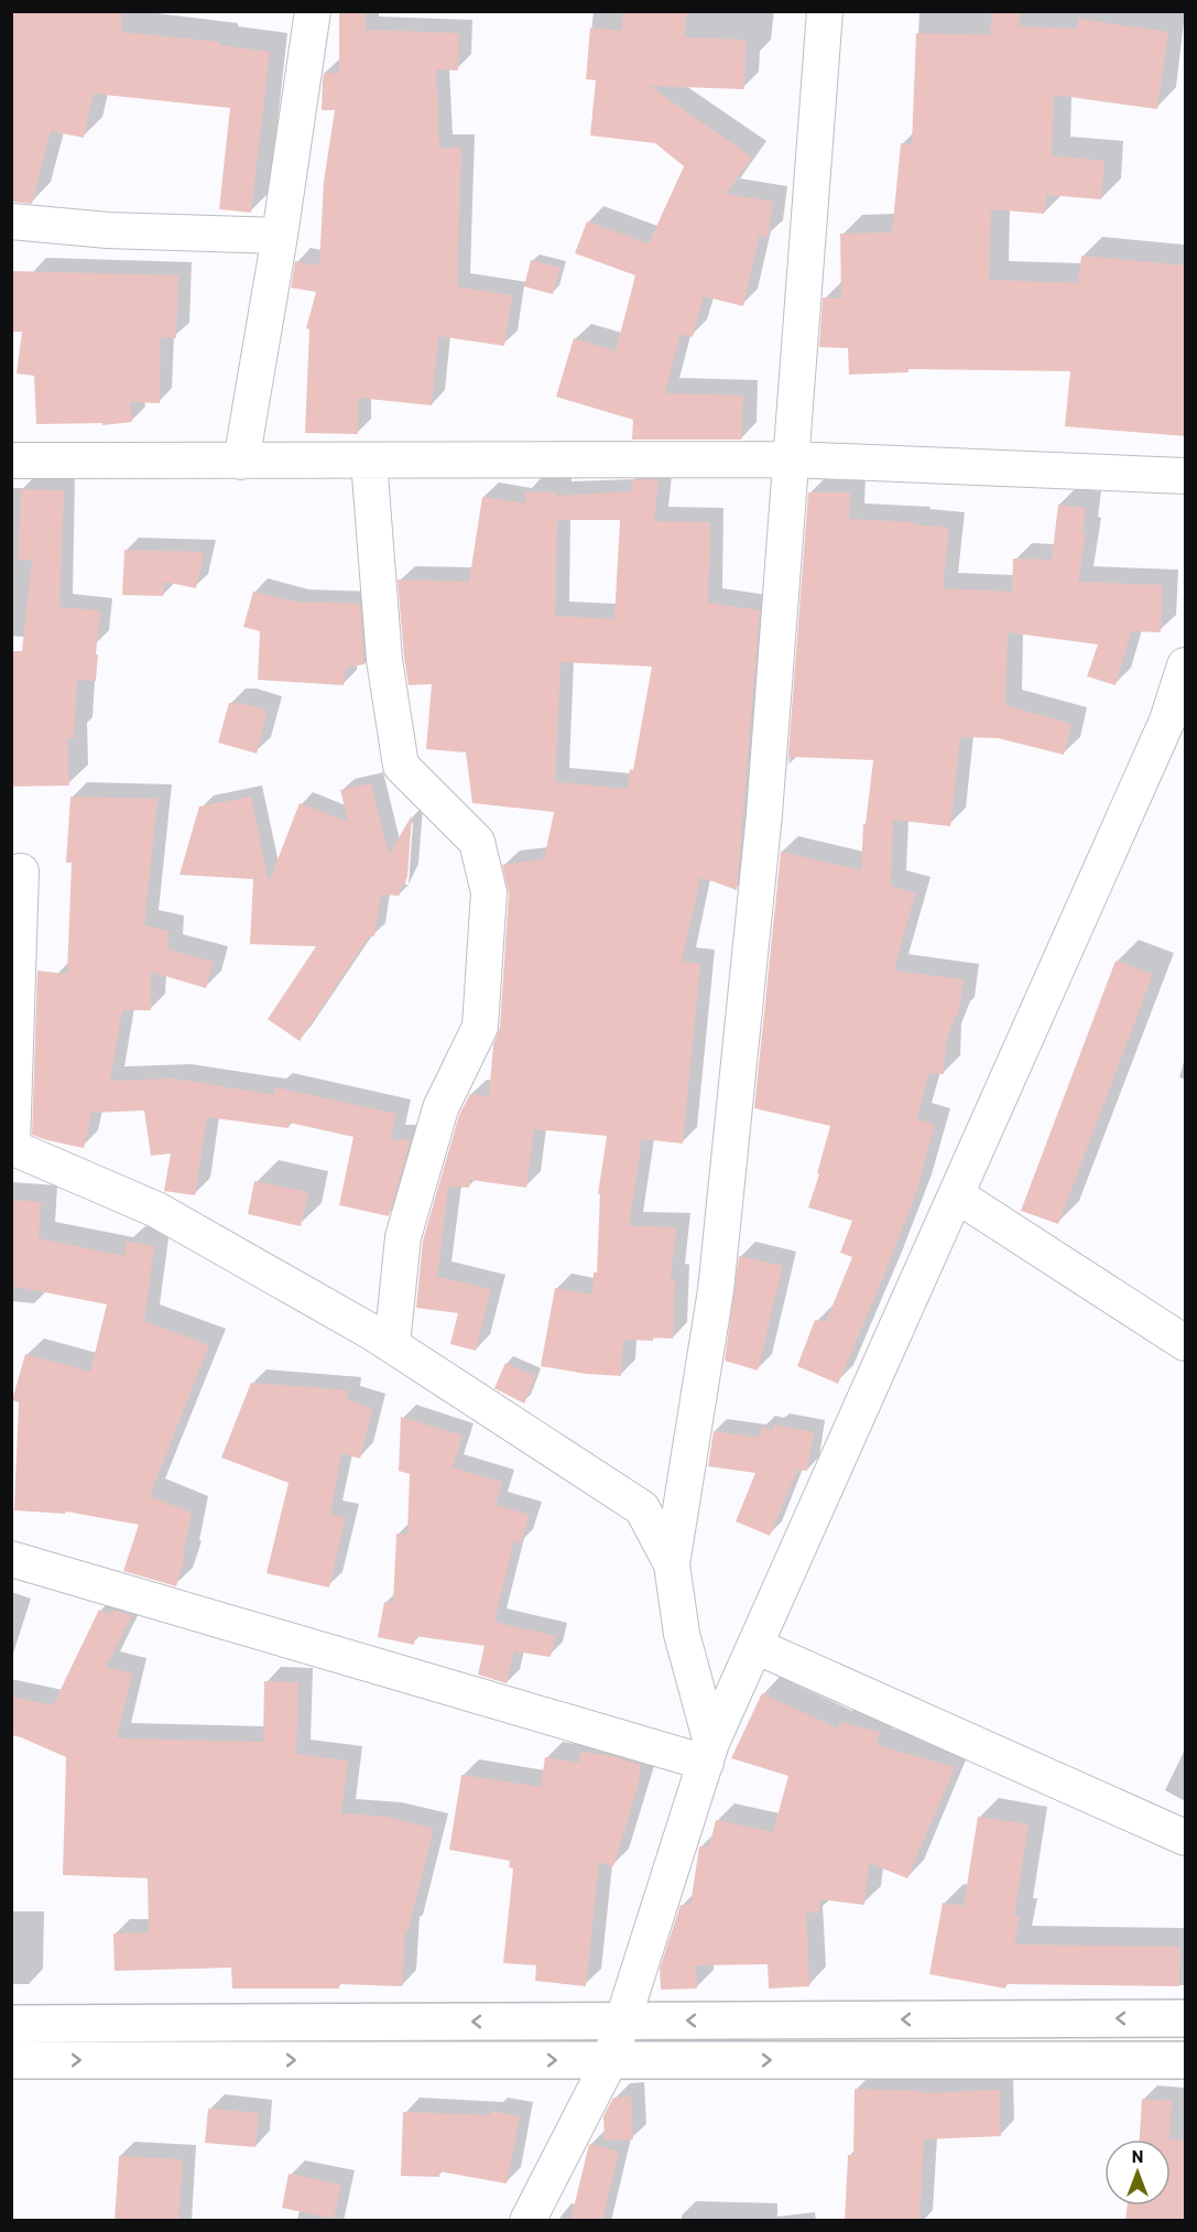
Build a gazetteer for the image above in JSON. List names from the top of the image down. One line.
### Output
{"north":"top"}
